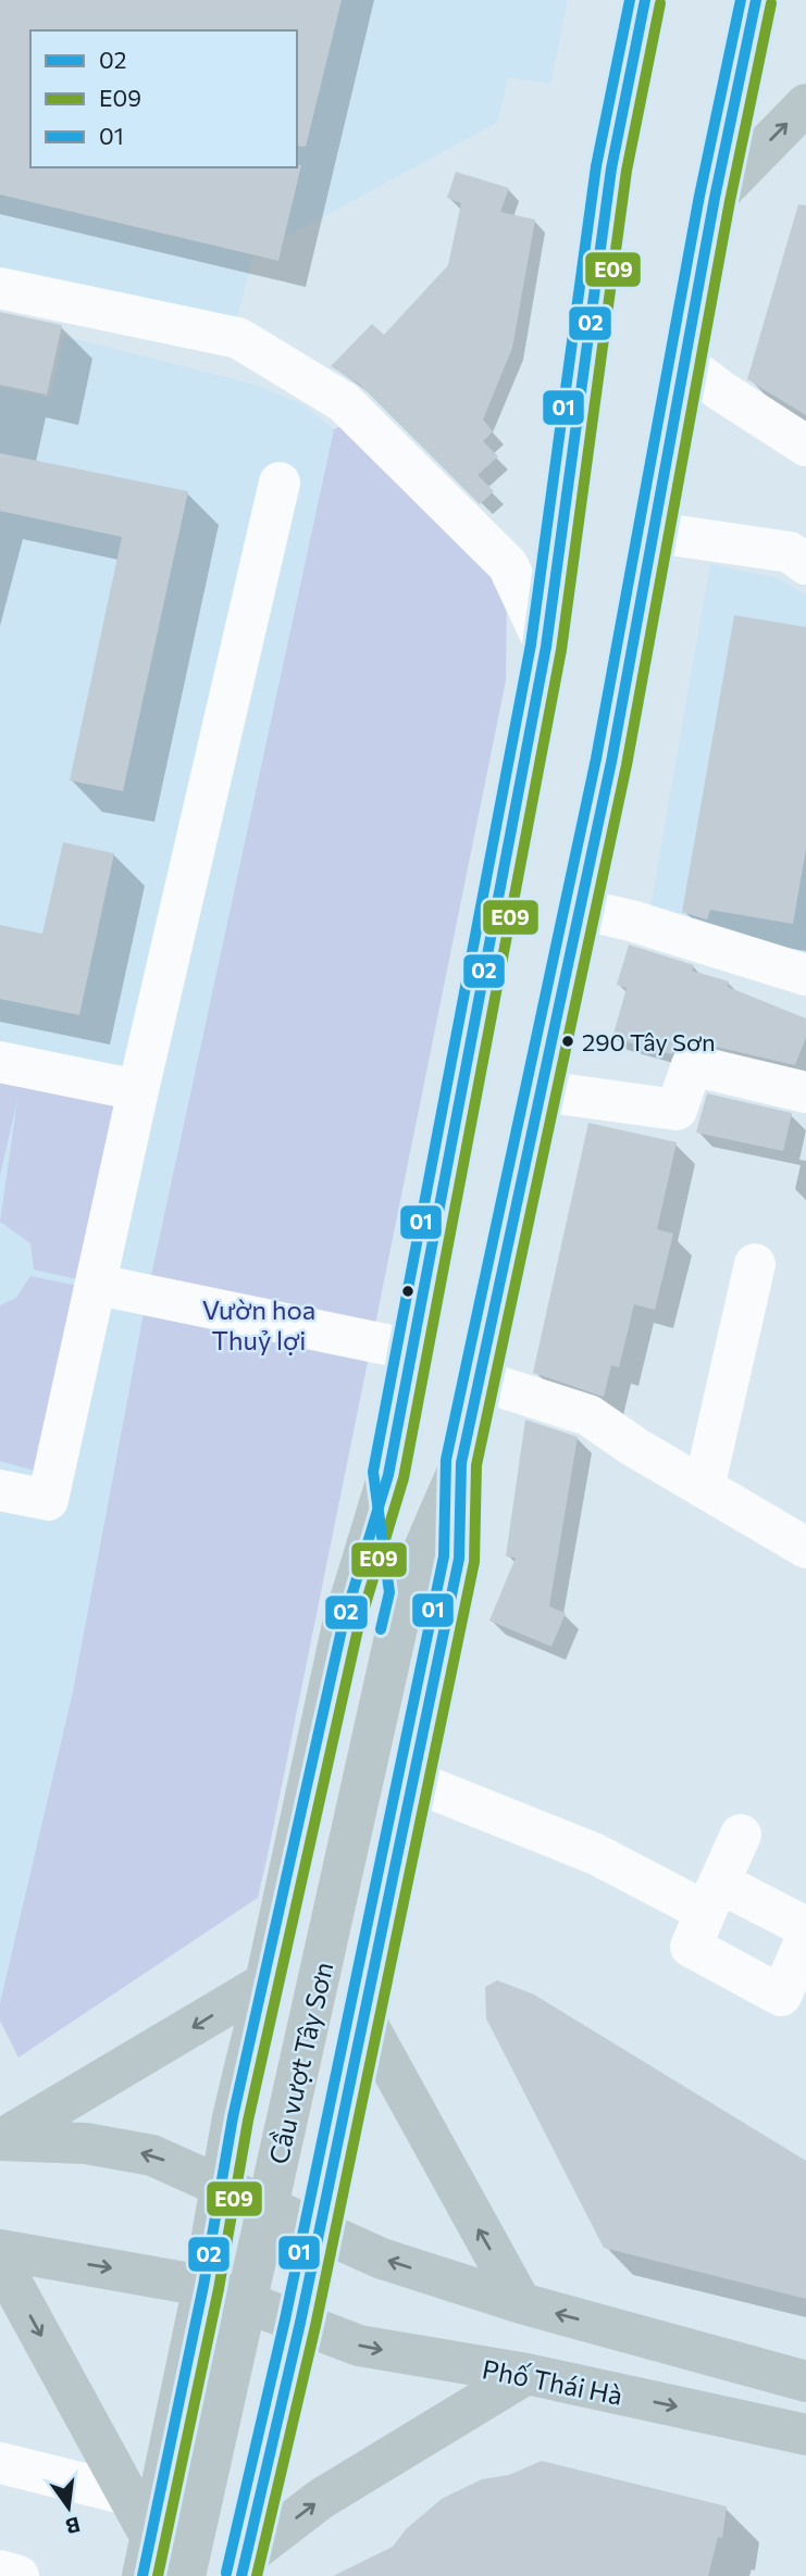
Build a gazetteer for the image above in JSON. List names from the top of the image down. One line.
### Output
{"streets":{"main road":["Cầu vượt Tây Sơn","Phố Thái Hà"]},"parks":["Vườn hoa Thuỷ lợi"],"places":["290 Tây Sơn"],"lines":["transit line 02","transit line 01","transit line E09"],"legend":["02","E09","01"],"north":"bottom"}
